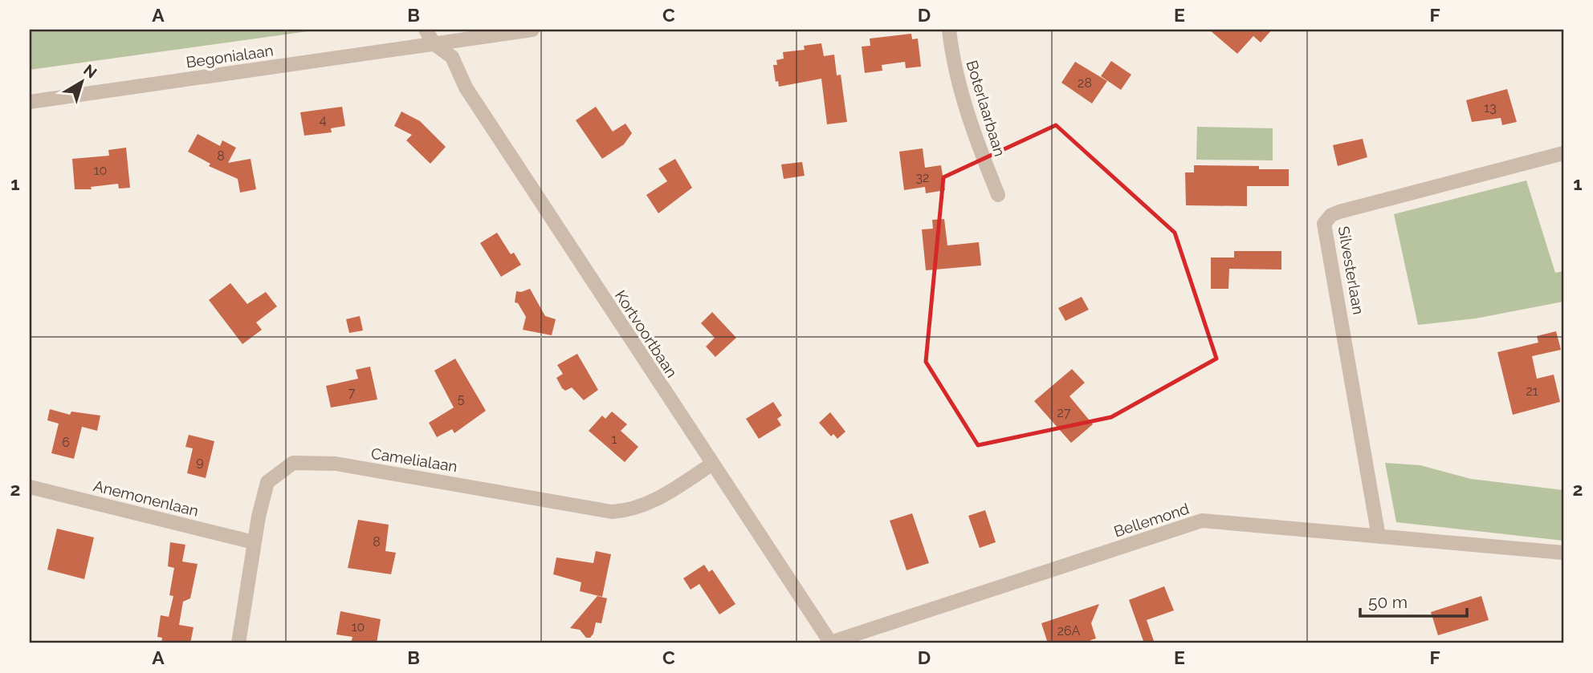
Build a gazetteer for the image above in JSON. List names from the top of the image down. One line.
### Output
{"streets":{"street":["Begonialaan","Boterlaarbaan","Silvesterlaan","Kortvoortbaan","Camelialaan","Anemonenlaan","Bellemond"]},"crossings":[["Begonialaan","Kortvoortbaan"],["Silvesterlaan","Bellemond"],["Kortvoortbaan","Camelialaan"],["Kortvoortbaan","Bellemond"],["Camelialaan","Anemonenlaan"]],"house_numbers":["28","13","4","8","10","32","21","7","5","27","1","6","9","8","10","26A"],"scale_bar":"50 m","north":"top right","grid":{"columns":["A","B","C","D","E","F"],"rows":["1","2"]}}
